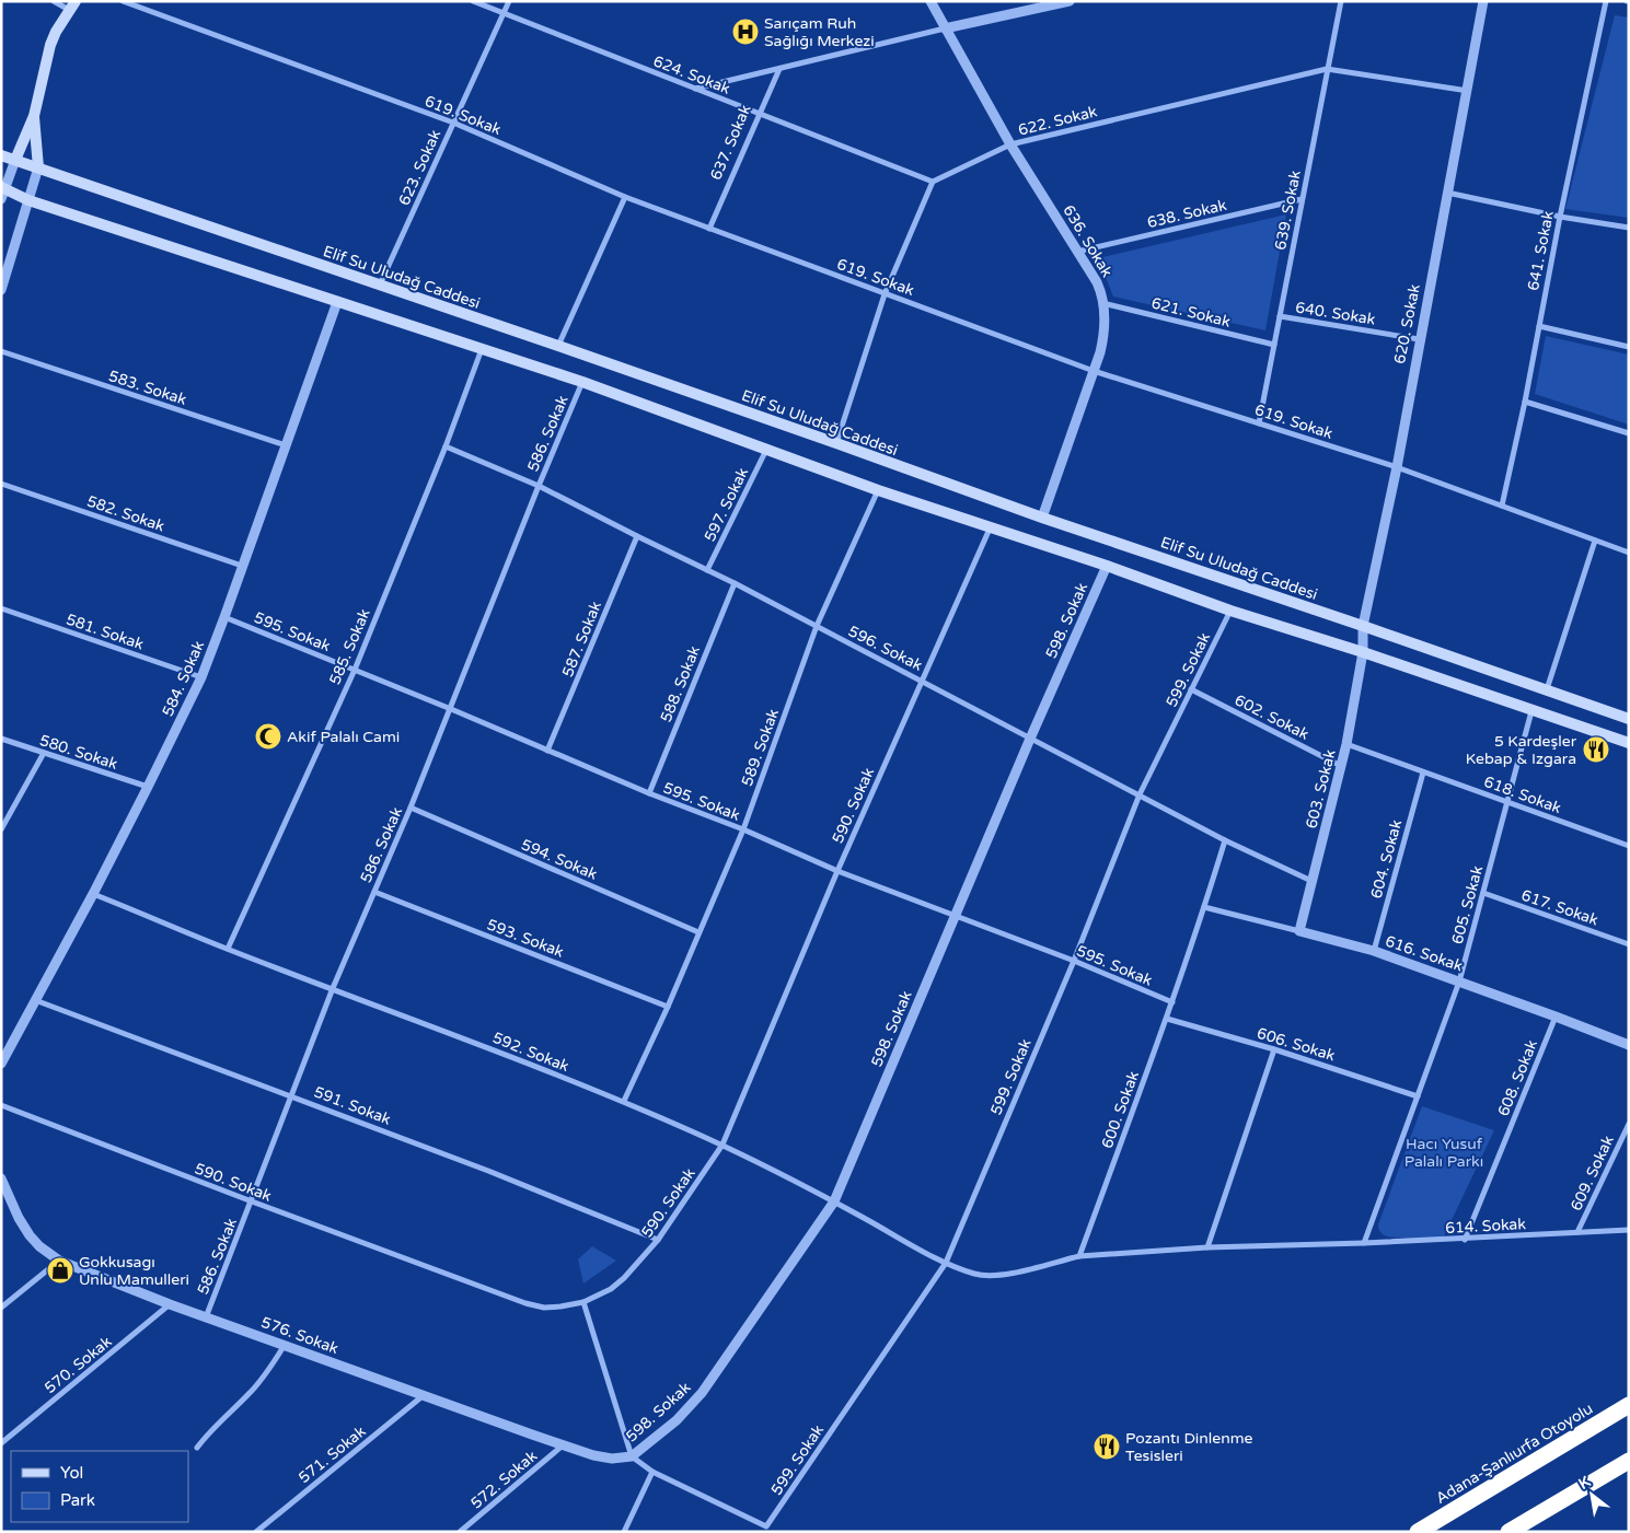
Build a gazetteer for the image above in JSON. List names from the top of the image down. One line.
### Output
{"streets":{"highway":["Adana-Şanlıurfa Otoyolu"],"main road":["Elif Su Uludağ Caddesi"],"street":["624. Sokak","619. Sokak","622. Sokak","637. Sokak","623. Sokak","639. Sokak","638. Sokak","636. Sokak","641. Sokak","621. Sokak","640. Sokak","620. Sokak","583. Sokak","586. Sokak","597. Sokak","582. Sokak","598. Sokak","581. Sokak","595. Sokak","587. Sokak","585. Sokak","596. Sokak","599. Sokak","584. Sokak","588. Sokak","602. Sokak","589. Sokak","580. Sokak","603. Sokak","618. Sokak","590. Sokak","594. Sokak","604. Sokak","605. Sokak","617. Sokak","593. Sokak","616. Sokak","606. Sokak","592. Sokak","608. Sokak","591. Sokak","600. Sokak","609. Sokak","614. Sokak","576. Sokak","570. Sokak","571. Sokak","572. Sokak"]},"crossings":[["624. Sokak","622. Sokak"],["624. Sokak","637. Sokak"],["624. Sokak","623. Sokak"],["619. Sokak","637. Sokak"],["619. Sokak","623. Sokak"],["619. Sokak","639. Sokak"],["619. Sokak","636. Sokak"],["619. Sokak","641. Sokak"],["619. Sokak","620. Sokak"],["622. Sokak","639. Sokak"],["622. Sokak","636. Sokak"],["622. Sokak","620. Sokak"],["623. Sokak","Elif Su Uludağ Caddesi"],["639. Sokak","638. Sokak"],["639. Sokak","621. Sokak"],["639. Sokak","640. Sokak"],["638. Sokak","636. Sokak"],["636. Sokak","Elif Su Uludağ Caddesi"],["636. Sokak","621. Sokak"],["Elif Su Uludağ Caddesi","620. Sokak"],["640. Sokak","620. Sokak"],["620. Sokak","603. Sokak"],["583. Sokak","584. Sokak"],["586. Sokak","595. Sokak"],["586. Sokak","596. Sokak"],["586. Sokak","590. Sokak"],["586. Sokak","594. Sokak"],["586. Sokak","593. Sokak"],["586. Sokak","592. Sokak"],["586. Sokak","591. Sokak"],["586. Sokak","576. Sokak"],["597. Sokak","596. Sokak"],["582. Sokak","584. Sokak"],["598. Sokak","595. Sokak"],["598. Sokak","596. Sokak"],["598. Sokak","592. Sokak"],["598. Sokak","576. Sokak"],["581. Sokak","584. Sokak"],["595. Sokak","587. Sokak"],["595. Sokak","585. Sokak"],["595. Sokak","599. Sokak"],["595. Sokak","584. Sokak"],["595. Sokak","588. Sokak"],["595. Sokak","589. Sokak"],["595. Sokak","590. Sokak"],["595. Sokak","600. Sokak"],["587. Sokak","596. Sokak"],["585. Sokak","596. Sokak"],["585. Sokak","592. Sokak"],["596. Sokak","599. Sokak"],["596. Sokak","588. Sokak"],["596. Sokak","589. Sokak"],["596. Sokak","603. Sokak"],["596. Sokak","590. Sokak"],["596. Sokak","600. Sokak"],["599. Sokak","602. Sokak"],["599. Sokak","592. Sokak"],["584. Sokak","580. Sokak"],["584. Sokak","592. Sokak"],["584. Sokak","591. Sokak"],["602. Sokak","603. Sokak"],["589. Sokak","594. Sokak"],["589. Sokak","593. Sokak"],["589. Sokak","592. Sokak"],["603. Sokak","618. Sokak"],["603. Sokak","616. Sokak"],["618. Sokak","604. Sokak"],["618. Sokak","605. Sokak"],["590. Sokak","592. Sokak"],["590. Sokak","591. Sokak"],["604. Sokak","616. Sokak"],["605. Sokak","617. Sokak"],["605. Sokak","616. Sokak"],["605. Sokak","606. Sokak"],["605. Sokak","614. Sokak"],["616. Sokak","608. Sokak"],["616. Sokak","600. Sokak"],["606. Sokak","600. Sokak"],["608. Sokak","614. Sokak"],["600. Sokak","614. Sokak"],["609. Sokak","614. Sokak"],["576. Sokak","570. Sokak"],["576. Sokak","571. Sokak"],["576. Sokak","572. Sokak"]],"parks":["Hacı Yusuf Palalı Parkı"],"places":{"hospital":["Sarıçam Ruh Sağlığı Merkezi"],"mosque":["Akif Palalı Cami"],"restaurant":["5 Kardeşler Kebap & Izgara","Pozantı Dinlenme Tesisleri"],"shop":["Gokkusagı Unlu Mamulleri"]},"legend":["Yol","Park"],"north":"top left"}
